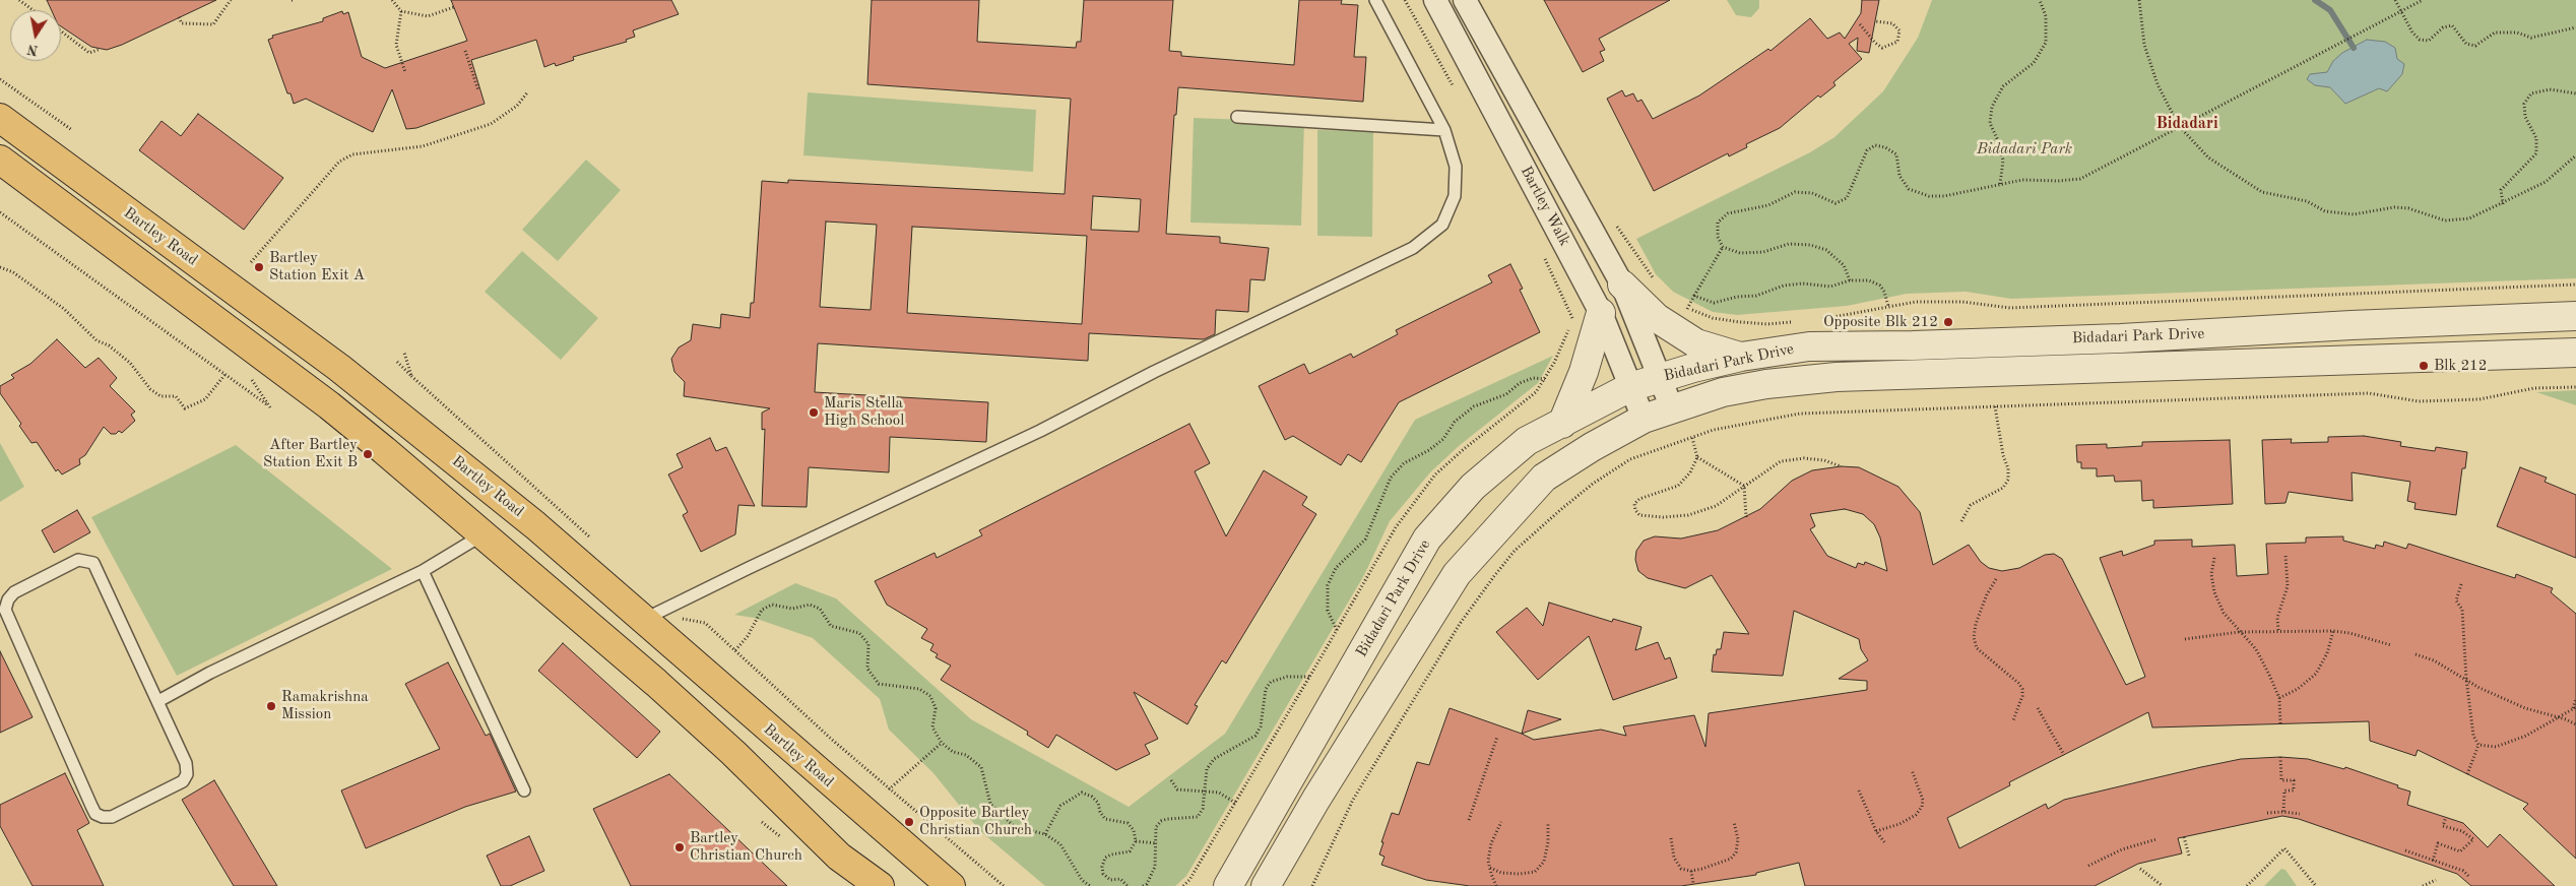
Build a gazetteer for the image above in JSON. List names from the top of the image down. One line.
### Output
{"streets":{"highway":["Bartley Road"],"street":["Bartley Walk","Bidadari Park Drive"]},"crossings":[["Bartley Walk","Bidadari Park Drive"]],"districts":["Bidadari"],"parks":["Bidadari Park"],"places":["Bartley Station Exit A","Opposite Blk 212","Blk 212","Maris Stella High School","After Bartley Station Exit B","Ramakrishna Mission","Opposite Bartley Christian Church","Bartley Christian Church"],"north":"bottom"}
